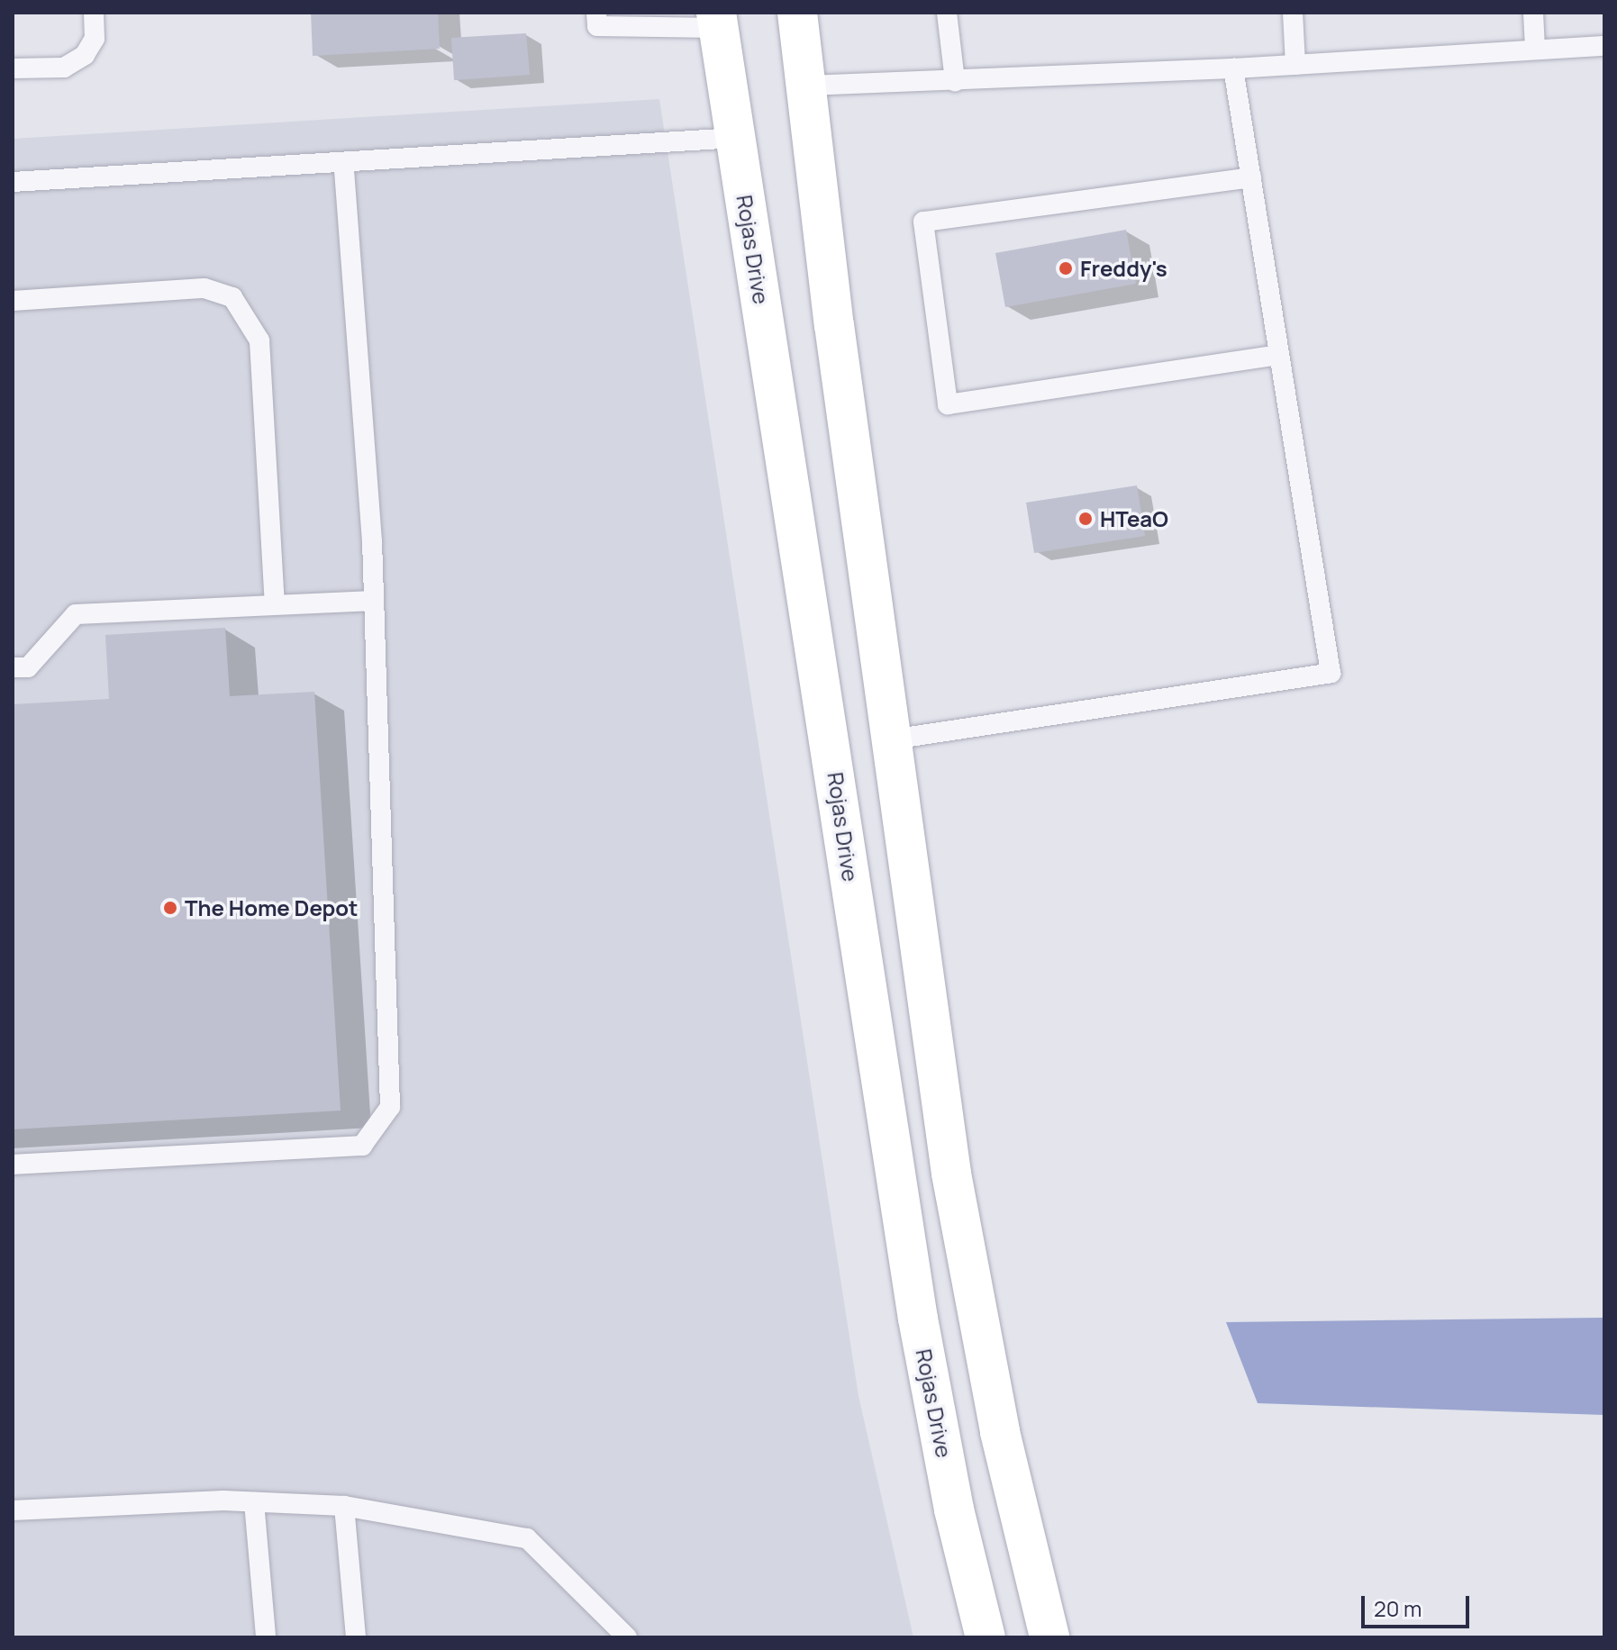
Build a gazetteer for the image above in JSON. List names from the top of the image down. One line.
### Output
{"streets":{"main road":["Rojas Drive"]},"places":["Freddy's","HTeaO","The Home Depot"],"scale_bar":"20 m"}
